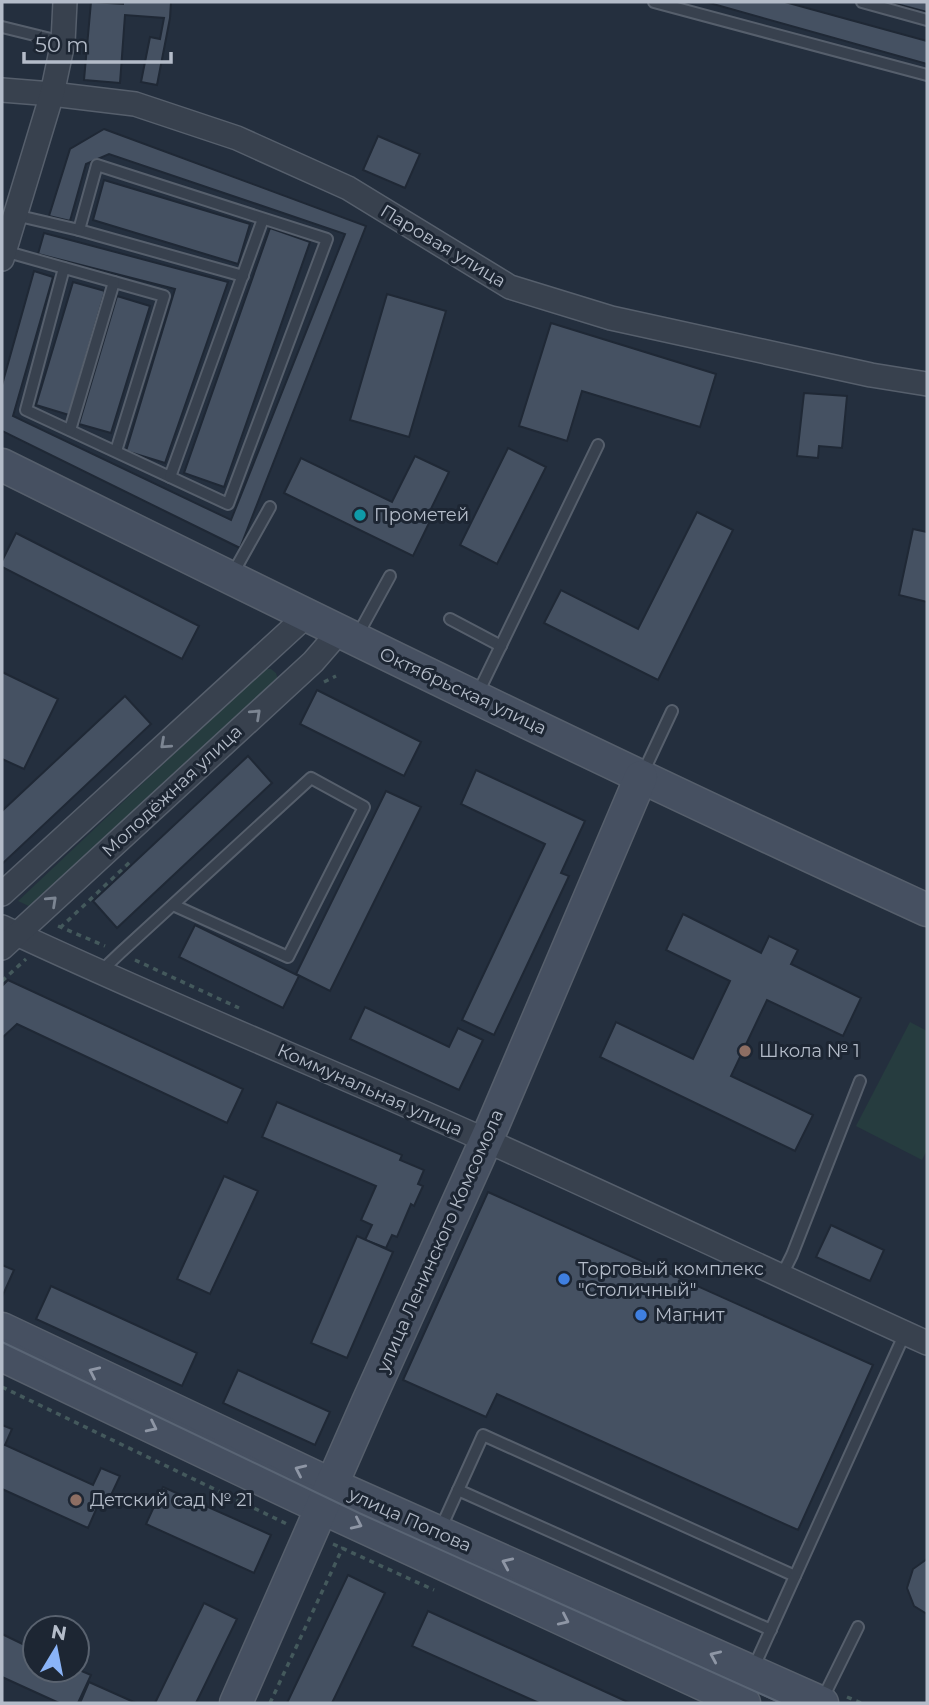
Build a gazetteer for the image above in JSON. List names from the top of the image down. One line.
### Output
{"streets":{"street":["Паровая улица","Октябрьская улица","Молодёжная улица","Коммунальная улица","улица Ленинского Комсомола","улица Попова"]},"crossings":[["Октябрьская улица","Молодёжная улица"],["Октябрьская улица","улица Ленинского Комсомола"],["Молодёжная улица","Коммунальная улица"],["Коммунальная улица","улица Ленинского Комсомола"],["улица Ленинского Комсомола","улица Попова"]],"places":["Прометей","Школа № 1","Торговый комплекс \"Столичный\"","Магнит","Детский сад № 21"],"scale_bar":"50 m","north":"top"}
